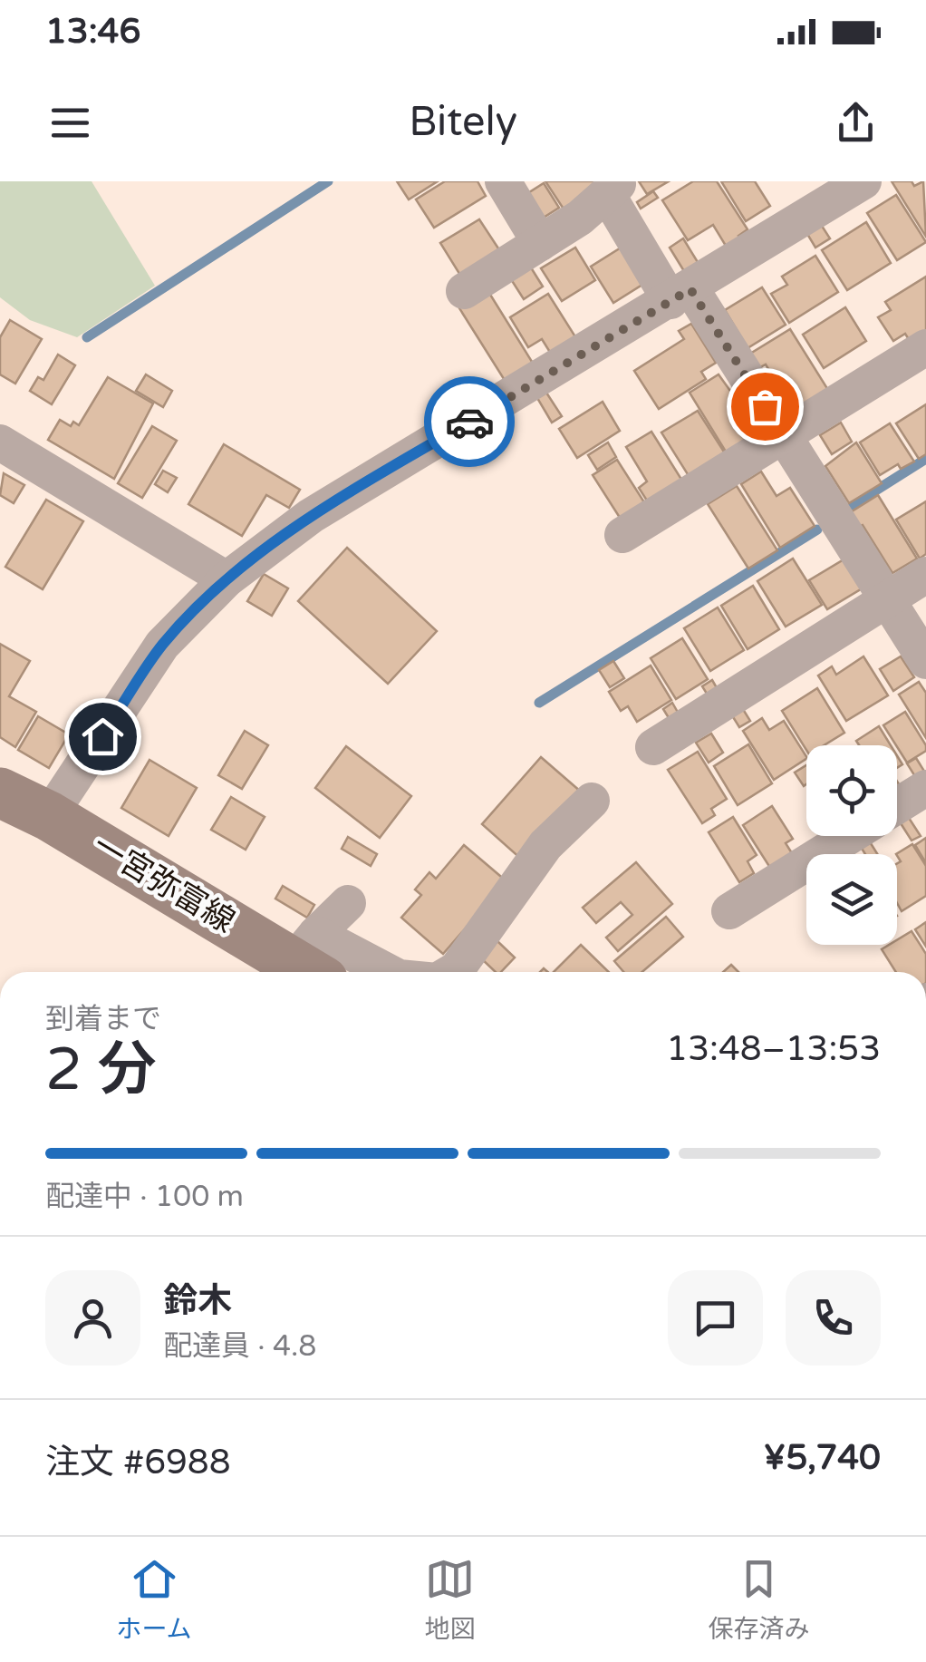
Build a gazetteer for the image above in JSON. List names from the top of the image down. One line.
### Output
{"streets":{"main road":["一宮弥富線"]},"page":{"status":"13:46","header":"Bitely","heading":["2 分","到着まで","13:48–13:53"],"panel":["鈴木","配達員 · 4.8","注文 #6988","¥5,740"],"bar":"配達中 · 100 m","tabs":["ホーム","地図","保存済み"]}}
